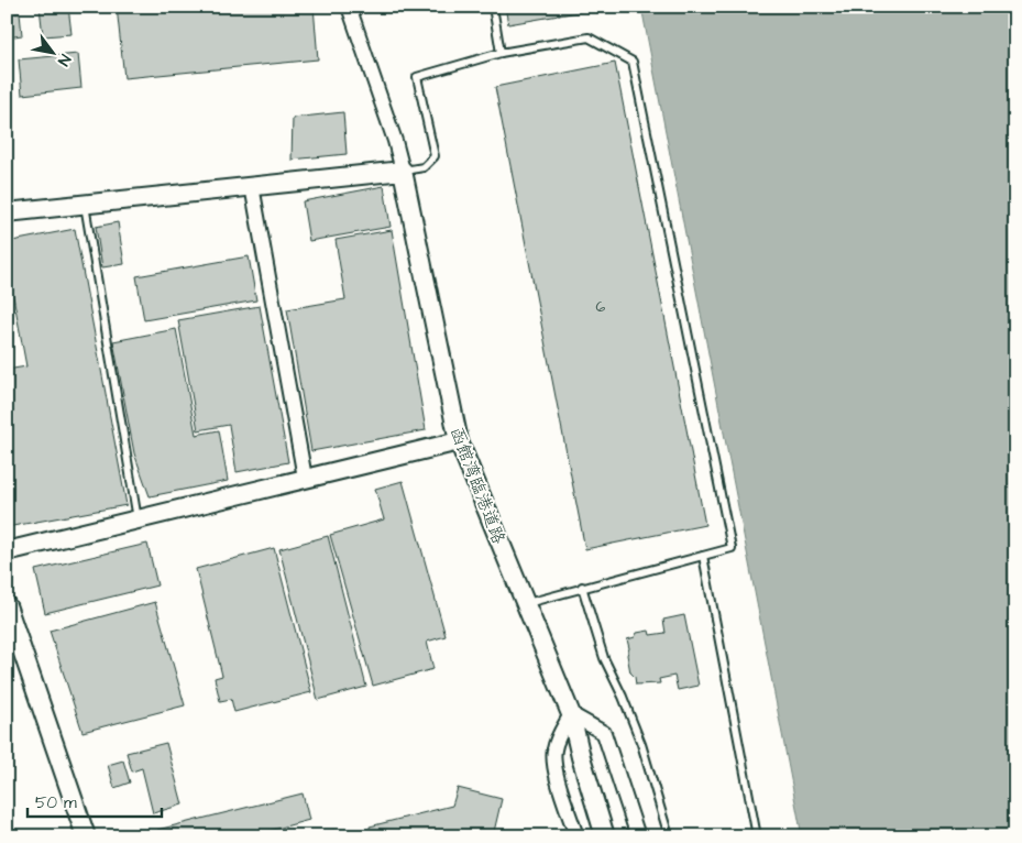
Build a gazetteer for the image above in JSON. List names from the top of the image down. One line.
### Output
{"streets":{"street":["函館湾臨港道路"]},"house_numbers":["6"],"scale_bar":"50 m","north":"bottom right"}
